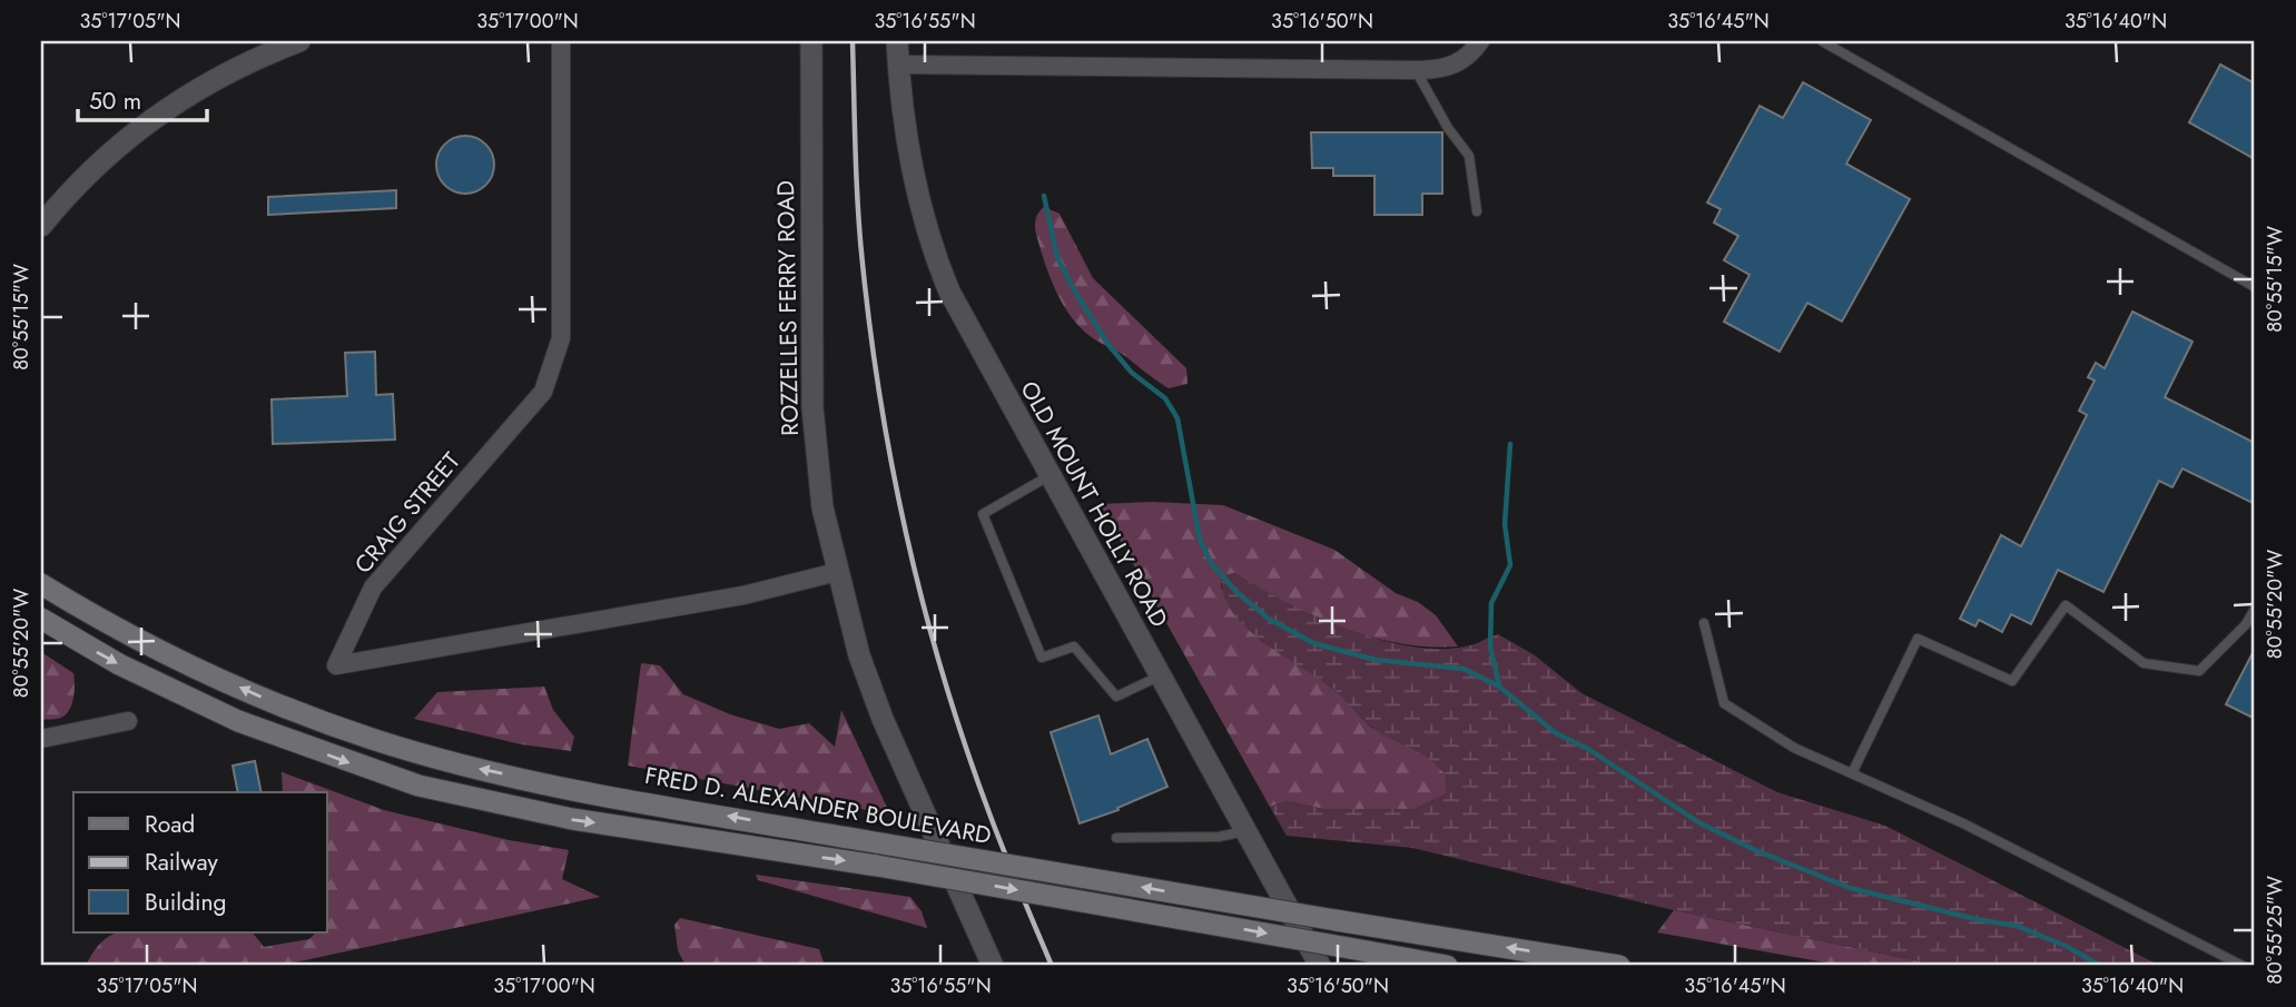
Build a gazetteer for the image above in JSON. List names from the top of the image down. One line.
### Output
{"streets":{"main road":["FRED D. ALEXANDER BOULEVARD"],"street":["ROZZELLES FERRY ROAD","OLD MOUNT HOLLY ROAD","CRAIG STREET"]},"crossings":[["ROZZELLES FERRY ROAD","CRAIG STREET"]],"legend":["Road","Railway","Building"],"scale_bar":"50 m","coordinates":["35°17'05\"N","35°17'00\"N","35°16'55\"N","35°16'50\"N","35°16'45\"N","35°16'40\"N","80°55'15\"W","80°55'20\"W","80°55'25\"W"]}
